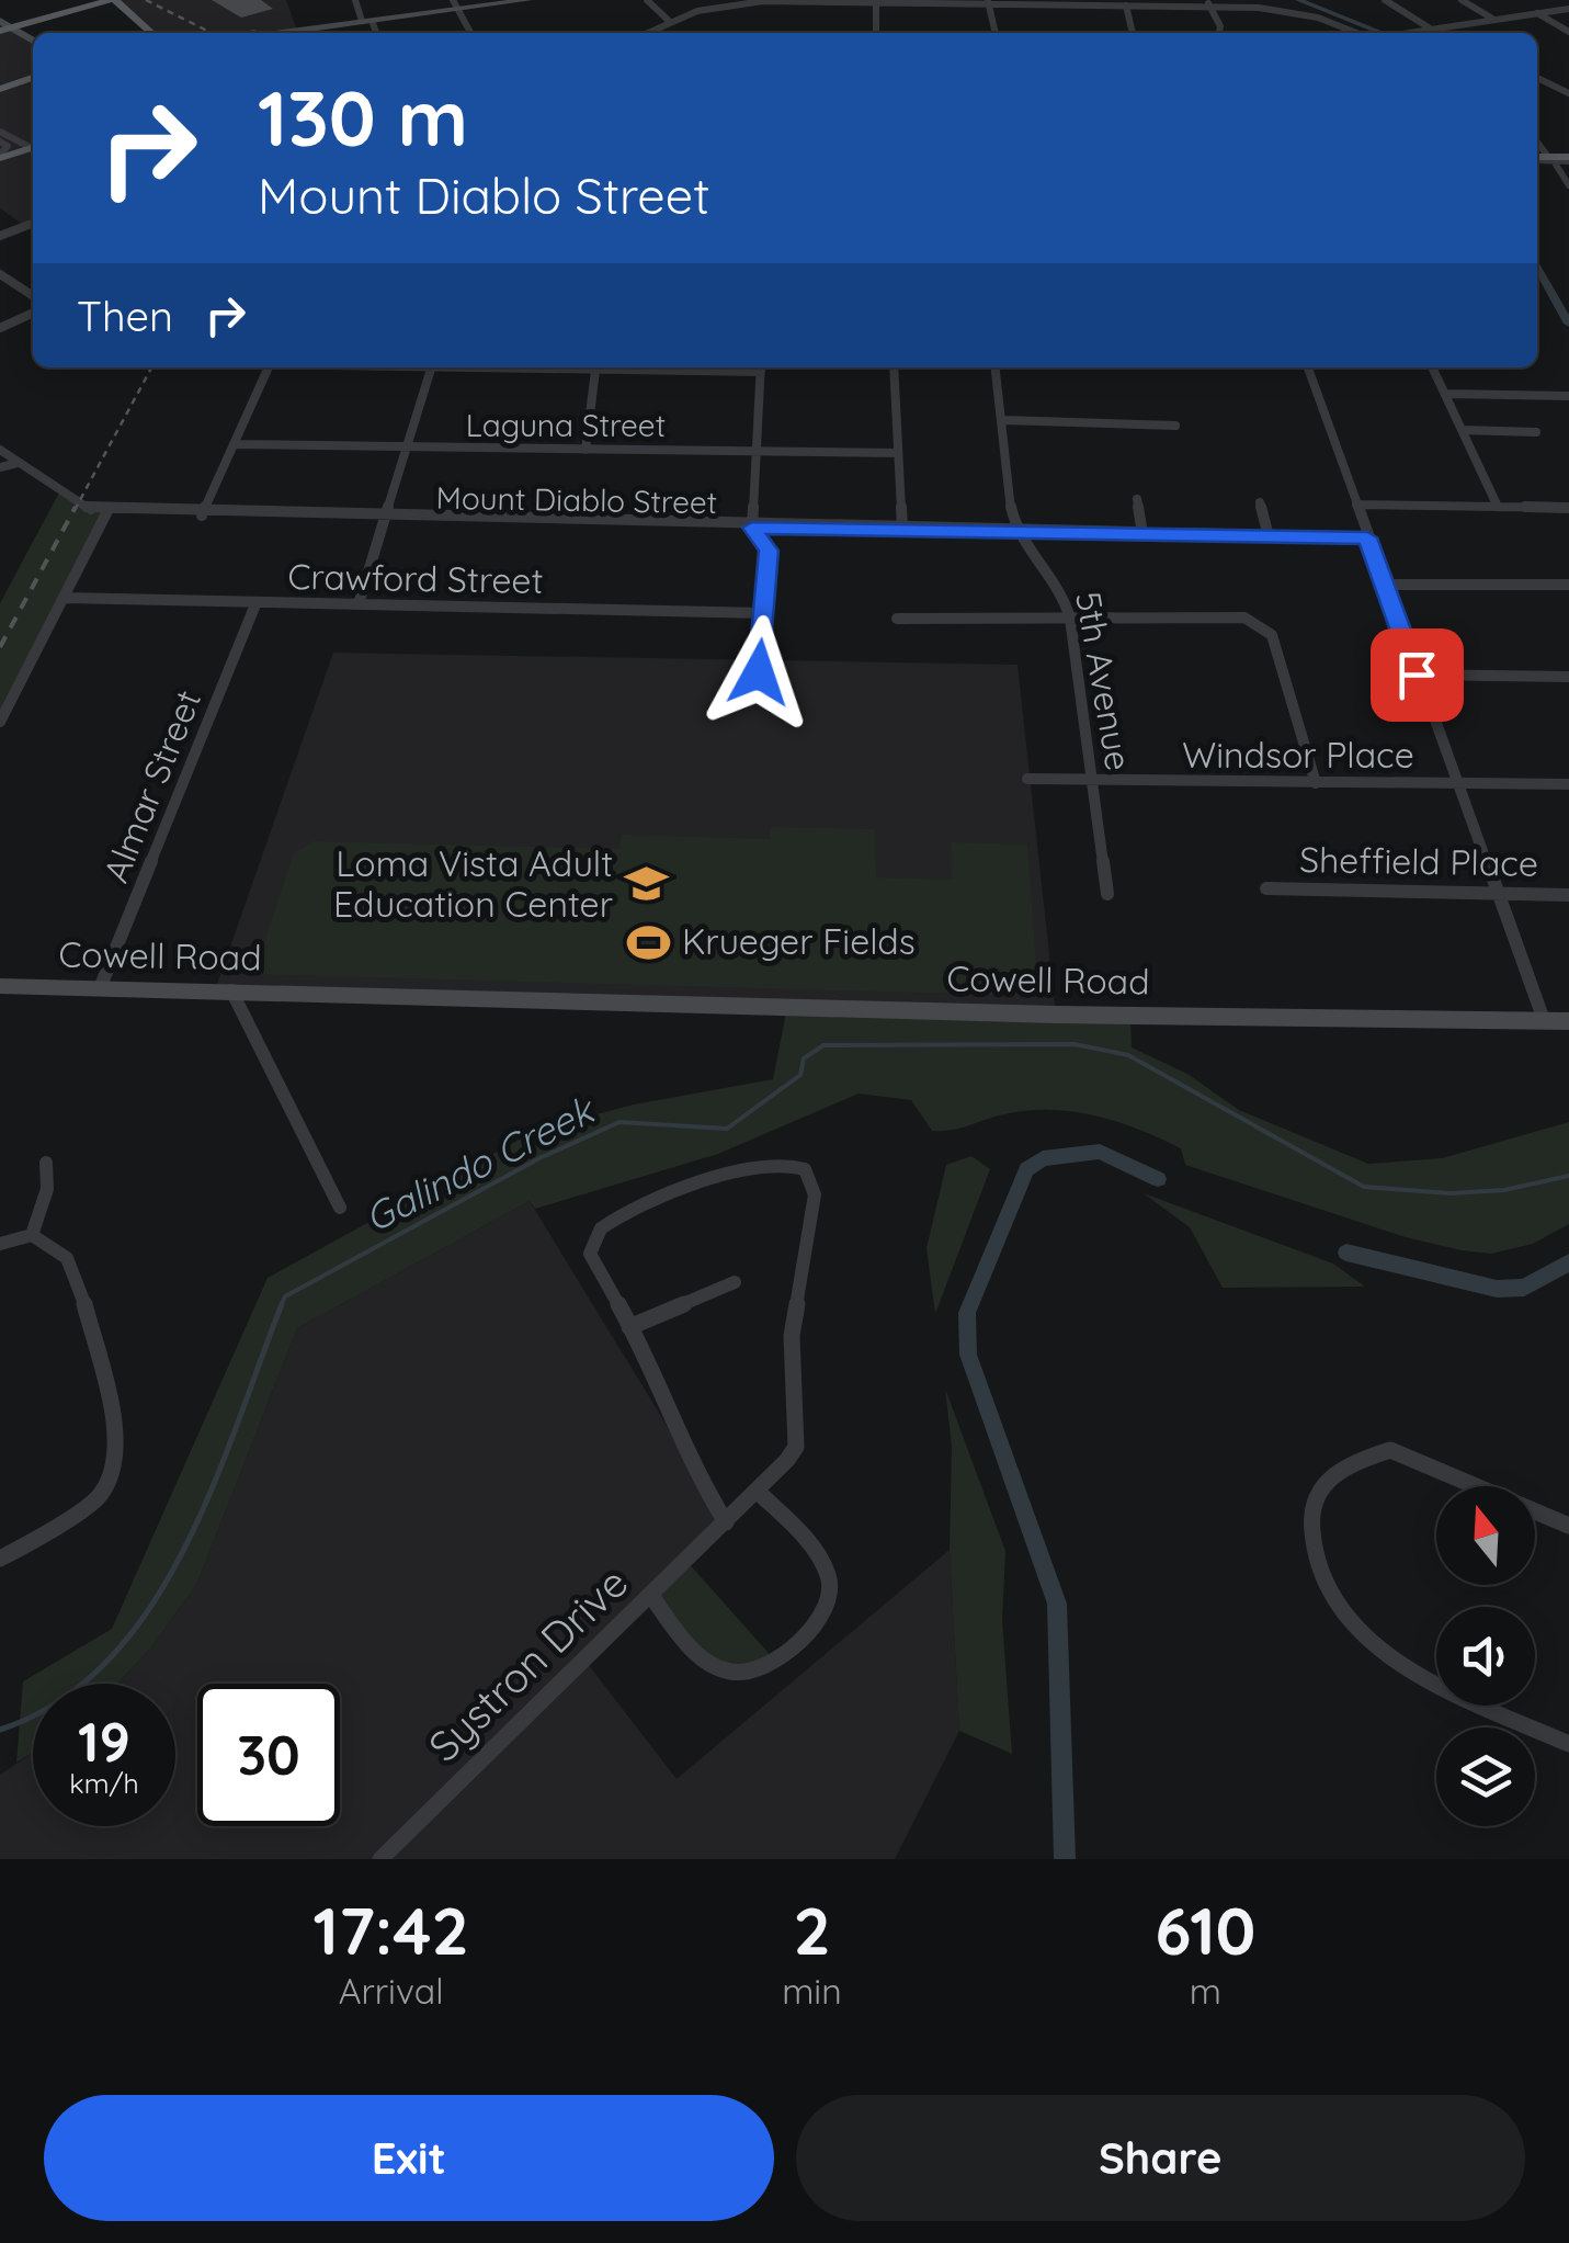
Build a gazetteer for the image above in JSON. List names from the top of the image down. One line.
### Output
{"streets":{"street":["Laguna Street","Mount Diablo Street","Crawford Street","5th Avenue","Windsor Place","Almar Street","Sheffield Place","Cowell Road","Systron Drive"]},"crossings":[["Mount Diablo Street","5th Avenue"],["Crawford Street","Almar Street"],["5th Avenue","Windsor Place"],["Almar Street","Cowell Road"]],"water":["Galindo Creek"],"places":{"school or university":["Loma Vista Adult Education Center"],"sports":["Krueger Fields"]},"north":"top","page":{"turn":["130 m","Mount Diablo Street"],"then":"Then","speed":"19 km/h","limit":"30","eta":["17:42","Arrival","2","min","610","m"],"buttons":["Exit","Share"]}}
